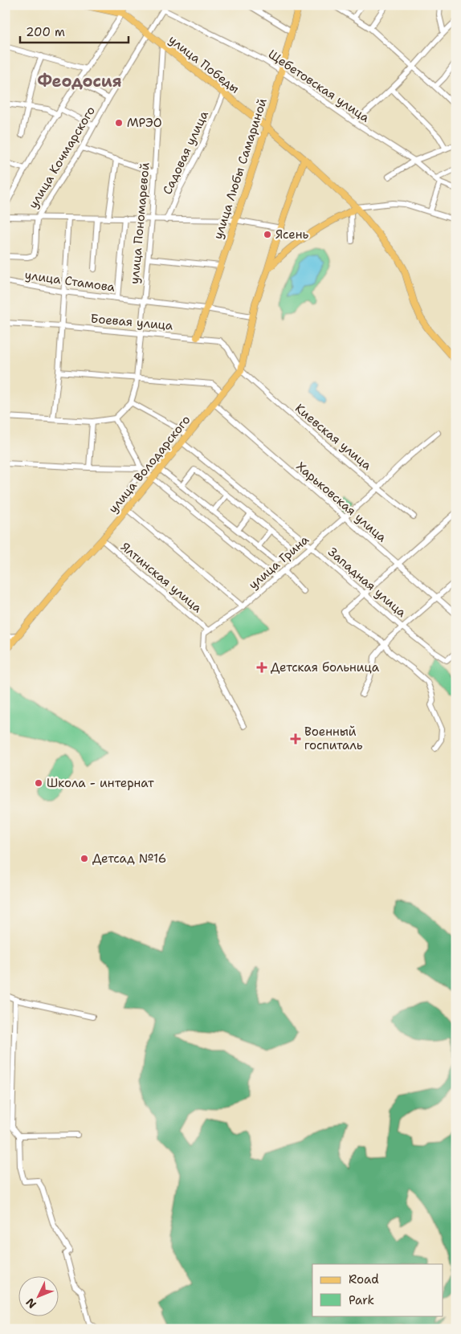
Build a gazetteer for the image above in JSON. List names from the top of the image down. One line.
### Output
{"streets":{"main road":["улица Победы","улица Любы Самариной","улица Володарского"],"street":["Щебетовская улица","Садовая улица","улица Кочмарского","улица Пономаревой","улица Стамова","Боевая улица","Киевская улица","Харьковская улица","улица Грина","Ялтинская улица","Западная улица"]},"crossings":[["улица Победы","Садовая улица"],["улица Победы","улица Кочмарского"],["улица Победы","улица Любы Самариной"],["улица Победы","улица Пономаревой"],["улица Победы","улица Володарского"],["Щебетовская улица","улица Кочмарского"],["Щебетовская улица","улица Любы Самариной"],["улица Любы Самариной","улица Стамова"],["улица Любы Самариной","Боевая улица"],["улица Пономаревой","улица Стамова"],["улица Пономаревой","Боевая улица"],["улица Стамова","улица Володарского"],["Боевая улица","Киевская улица"],["Боевая улица","улица Володарского"],["Киевская улица","улица Володарского"],["Киевская улица","улица Грина"],["улица Володарского","Харьковская улица"],["улица Володарского","Ялтинская улица"],["улица Володарского","Западная улица"],["Харьковская улица","улица Грина"],["улица Грина","Ялтинская улица"],["улица Грина","Западная улица"]],"districts":["Феодосия"],"places":{"other":["МРЭО","Ясень","Школа - интернат","Детсад №16"],"health":["Детская больница","Военный госпиталь"]},"legend":["Road","Park"],"scale_bar":"200 m","north":"bottom left"}
